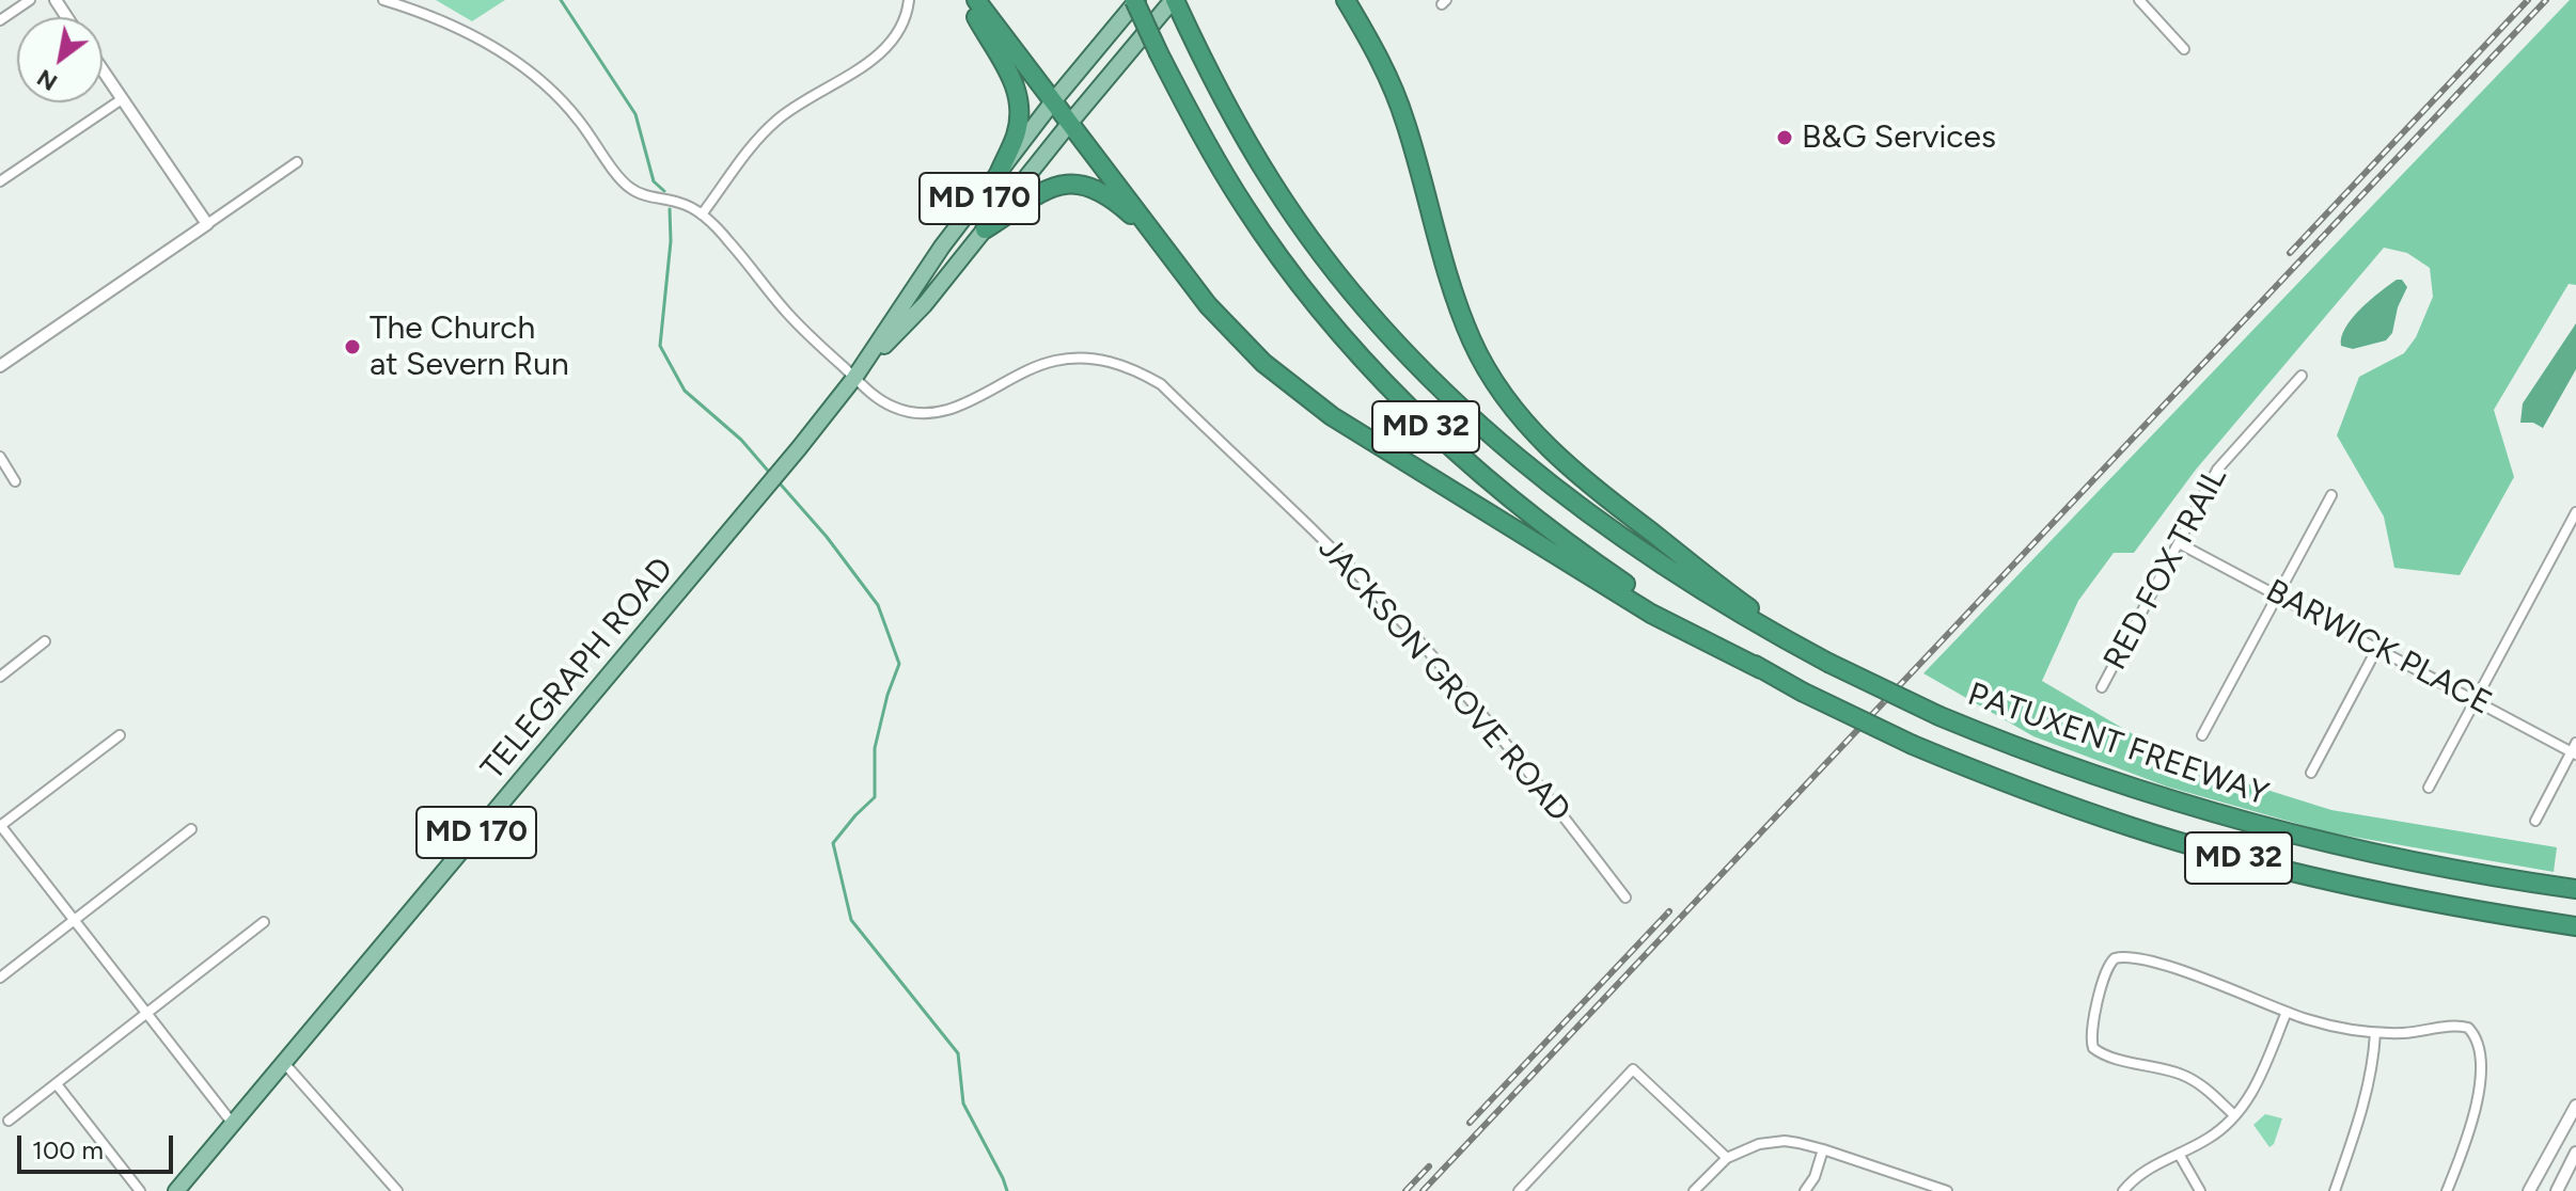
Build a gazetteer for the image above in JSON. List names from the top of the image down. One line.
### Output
{"streets":{"highway":["MD 32","PATUXENT FREEWAY"],"main road":["MD 170","TELEGRAPH ROAD"],"street":["RED FOX TRAIL","BARWICK PLACE","JACKSON GROVE ROAD"]},"crossings":[["RED FOX TRAIL","BARWICK PLACE"],["TELEGRAPH ROAD","JACKSON GROVE ROAD"],["TELEGRAPH ROAD","PATUXENT FREEWAY"]],"places":["B&G Services","The Church at Severn Run"],"scale_bar":"100 m","north":"bottom left"}
